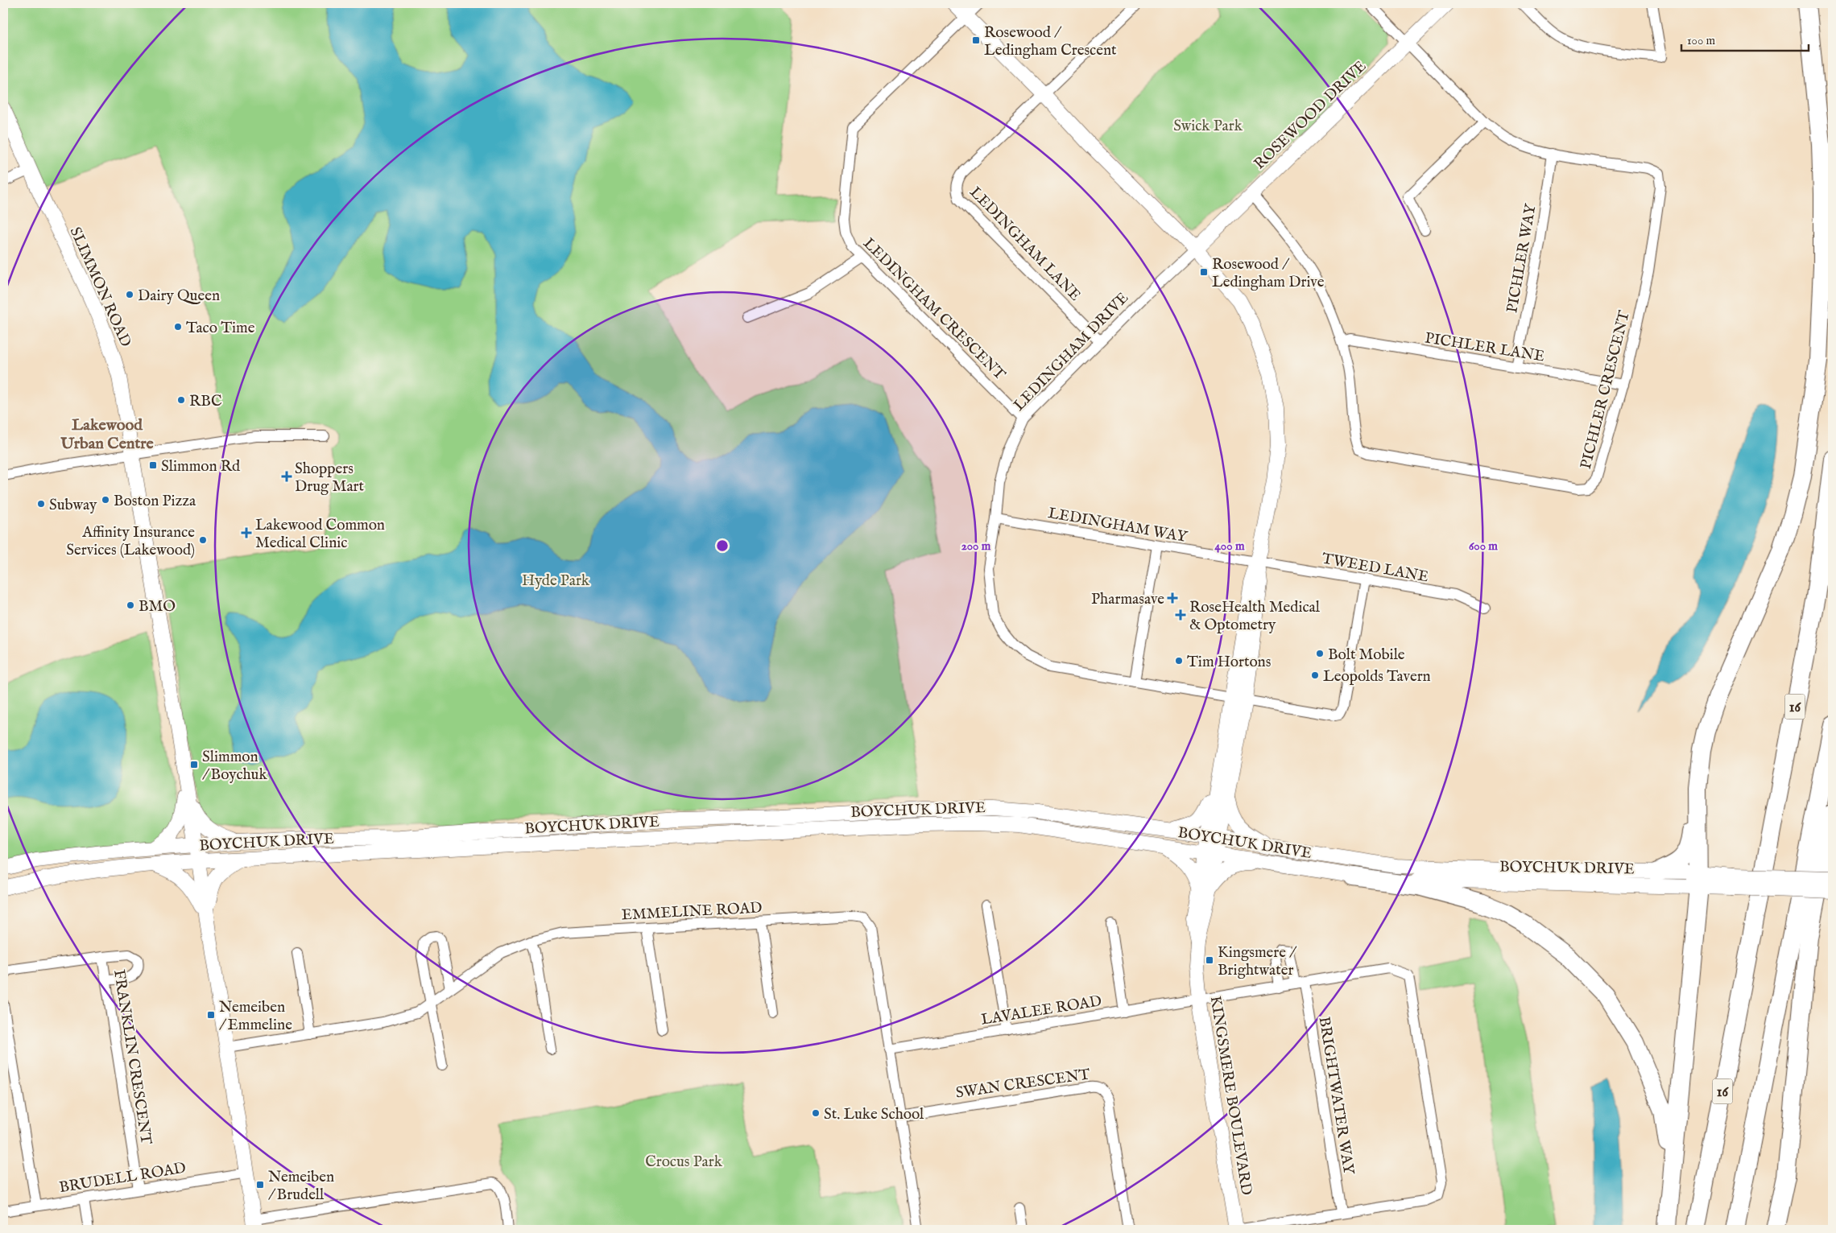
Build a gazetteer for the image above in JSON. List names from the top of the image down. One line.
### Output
{"streets":{"highway":["16"],"main road":["ROSEWOOD DRIVE","SLIMMON ROAD","BOYCHUK DRIVE","KINGSMERE BOULEVARD"],"street":["LEDINGHAM LANE","PICHLER WAY","LEDINGHAM CRESCENT","PICHLER LANE","LEDINGHAM DRIVE","PICHLER CRESCENT","LEDINGHAM WAY","TWEED LANE","EMMELINE ROAD","LAVALEE ROAD","FRANKLIN CRESCENT","SWAN CRESCENT","BRIGHTWATER WAY","BRUDELL ROAD"]},"crossings":[["ROSEWOOD DRIVE","LEDINGHAM DRIVE"],["ROSEWOOD DRIVE","PICHLER CRESCENT"],["LEDINGHAM LANE","LEDINGHAM DRIVE"],["PICHLER WAY","PICHLER LANE"],["PICHLER WAY","PICHLER CRESCENT"],["SLIMMON ROAD","BOYCHUK DRIVE"],["SLIMMON ROAD","EMMELINE ROAD"],["SLIMMON ROAD","BRUDELL ROAD"],["LEDINGHAM CRESCENT","LEDINGHAM DRIVE"],["PICHLER LANE","PICHLER CRESCENT"],["LEDINGHAM DRIVE","LEDINGHAM WAY"],["LEDINGHAM DRIVE","TWEED LANE"],["LEDINGHAM WAY","TWEED LANE"],["BOYCHUK DRIVE","KINGSMERE BOULEVARD"],["EMMELINE ROAD","LAVALEE ROAD"],["EMMELINE ROAD","SWAN CRESCENT"],["LAVALEE ROAD","KINGSMERE BOULEVARD"],["LAVALEE ROAD","BRIGHTWATER WAY"],["FRANKLIN CRESCENT","BRUDELL ROAD"]],"districts":["Lakewood Urban Centre"],"parks":["Swick Park","Hyde Park","Crocus Park"],"places":{"transit":["Rosewood / Ledingham Crescent","Rosewood / Ledingham Drive","Slimmon Rd","Slimmon / Boychuk","Kingsmere / Brightwater","Nemeiben / Emmeline","Nemeiben / Brudell"],"other":["Dairy Queen","Taco Time","RBC","Boston Pizza","Subway","Affinity Insurance Services (Lakewood)","BMO","Bolt Mobile","Tim Hortons","Leopolds Tavern","St. Luke School"],"health":["Shoppers Drug Mart","Lakewood Common Medical Clinic","Pharmasave","RoseHealth Medical & Optometry"]},"scale_bar":"100 m","rings":["200 m","400 m","600 m"]}
